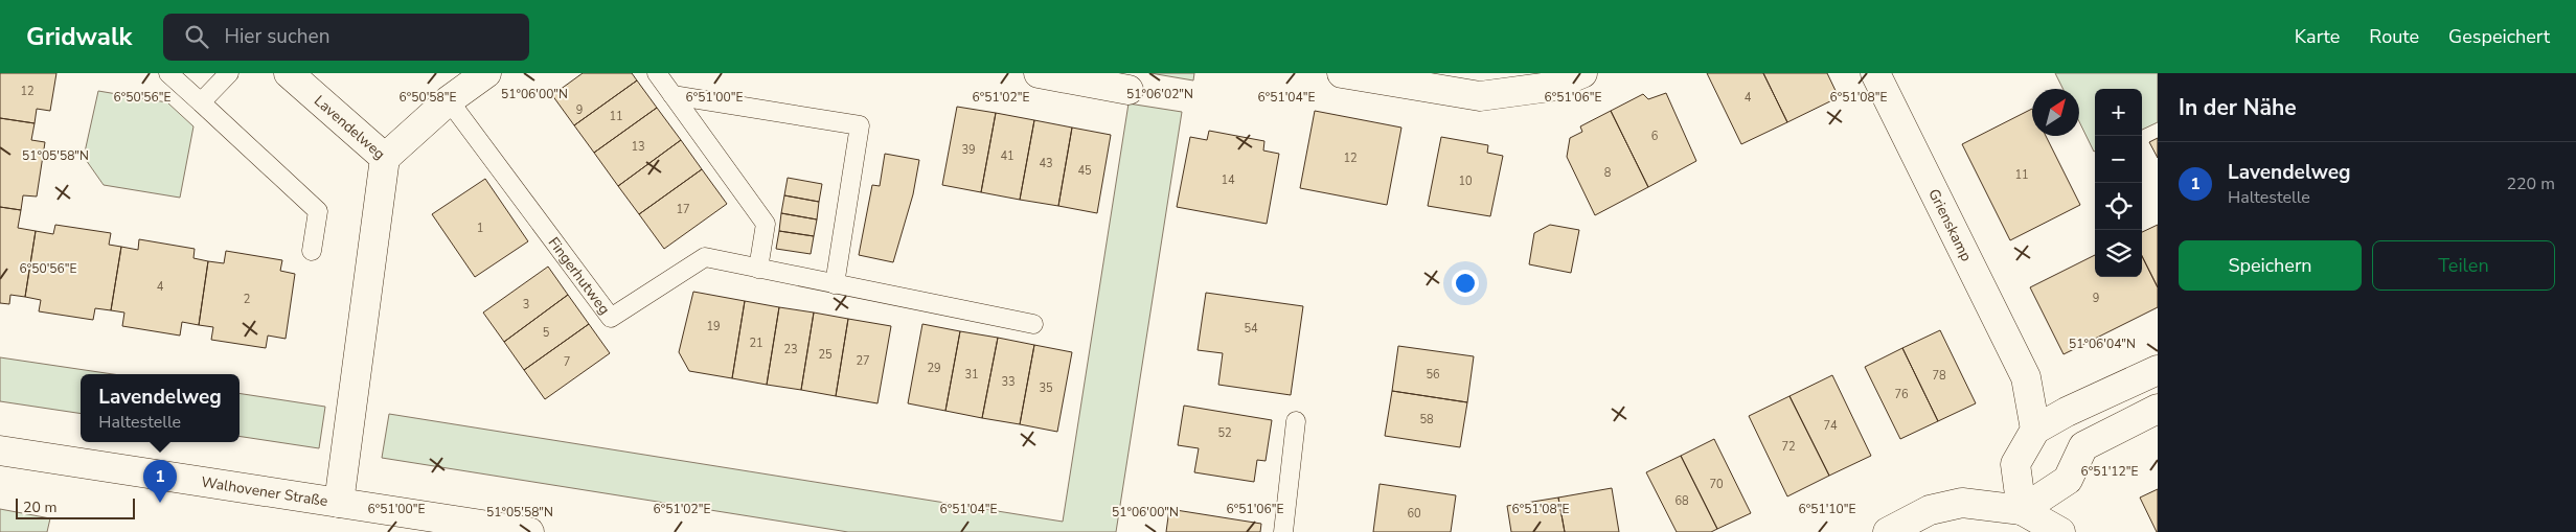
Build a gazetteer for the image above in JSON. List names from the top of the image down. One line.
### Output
{"streets":{"street":["Lavendelweg","Grienskamp","Walhovener Straße"],"lane":["Fingerhutweg"]},"crossings":[["Lavendelweg","Walhovener Straße"]],"house_numbers":["12","4","9","11","6","13","39","41","12","43","45","8","11","14","10","17","1","4","9","2","3","19","54","5","21","23","25","27","7","29","31","56","78","33","35","76","58","74","52","72","70","68","60"],"scale_bar":"20 m","north":"top right","page":{"header":"Gridwalk","search":"Hier suchen","nav":["Karte","Route","Gespeichert"],"heading":"In der Nähe","map_buttons":["+","−"],"list":[{"mark":"1","name":"Lavendelweg","note":"Haltestelle","value":"220 m"}],"buttons":["Speichern","Teilen"],"popup":["Lavendelweg","Haltestelle"],"pins":"1","scale":"20 m"},"coordinates":["51°06'00\"N","51°06'02\"N","6°50'56\"E","6°50'58\"E","6°51'00\"E","6°51'02\"E","6°51'04\"E","6°51'06\"E","6°51'08\"E","51°05'58\"N","51°06'04\"N","6°51'12\"E","6°51'10\"E"]}
